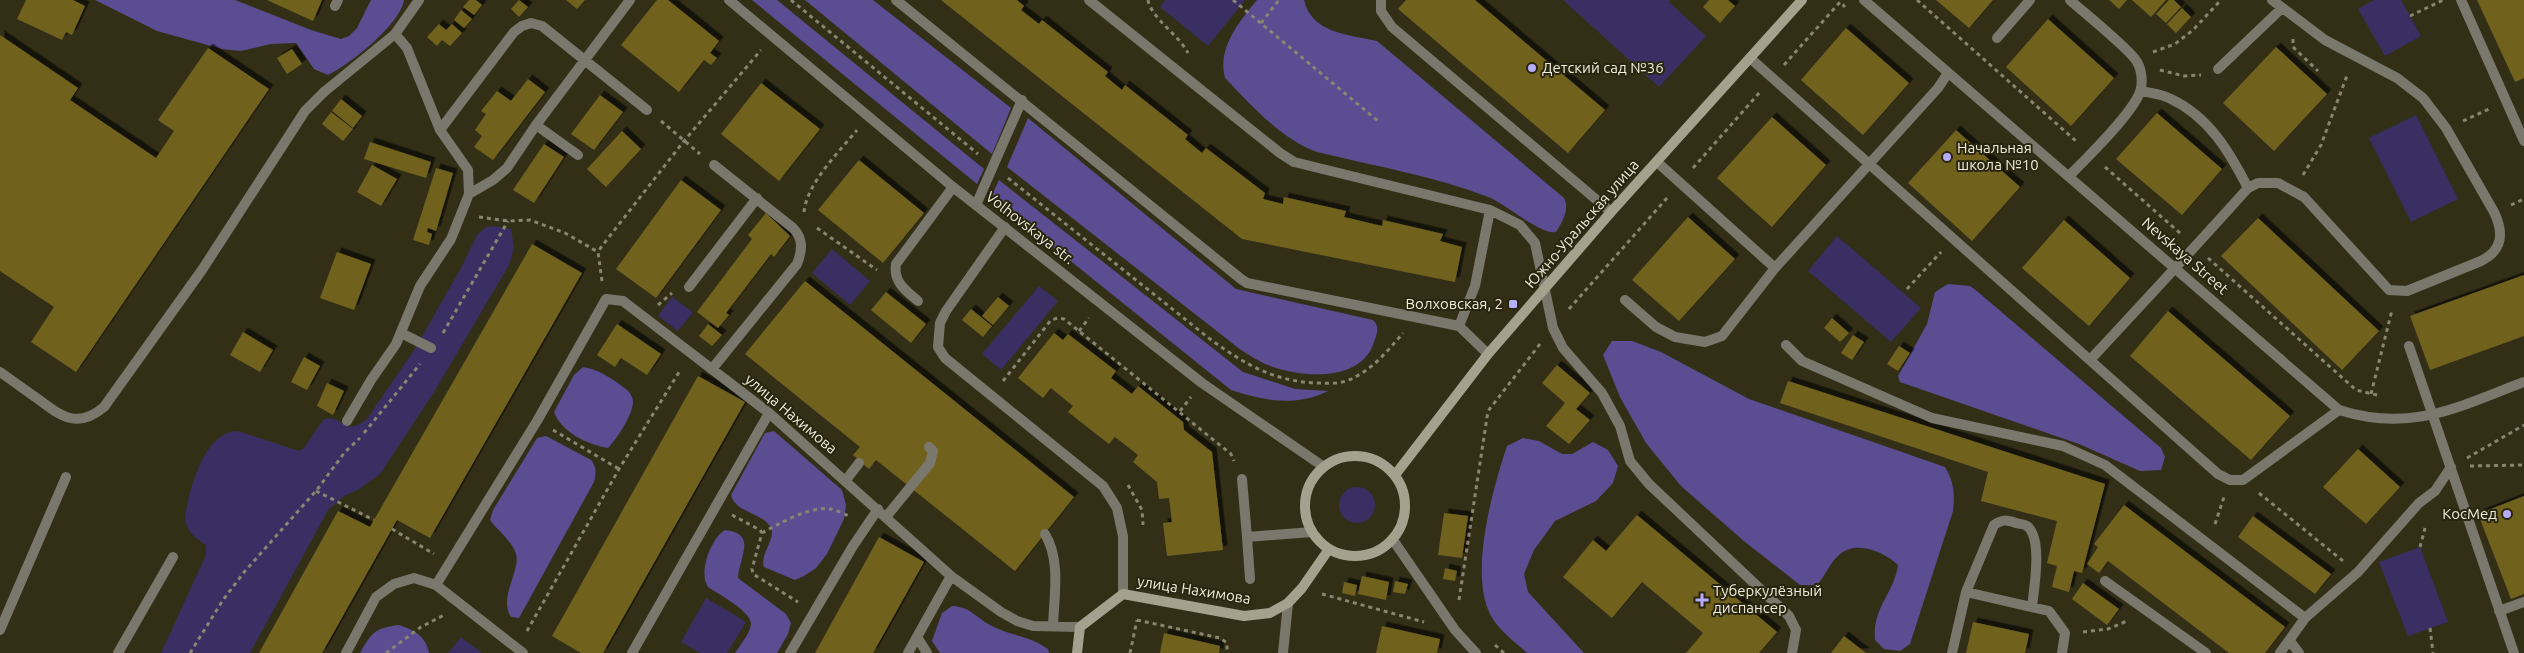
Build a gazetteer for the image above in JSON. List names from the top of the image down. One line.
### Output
{"streets":{"main road":["Южно-Уральская улица","улица Нахимова"],"street":["Volhovskaya str.","Nevskaya Street"]},"crossings":[["Южно-Уральская улица","Volhovskaya str."],["Южно-Уральская улица","улица Нахимова"],["Volhovskaya str.","улица Нахимова"]],"places":{"other":["Детский сад №36","Начальная школа №10","КосМед"],"transit":["Волховская, 2"],"health":["Туберкулёзный диспансер"]}}
